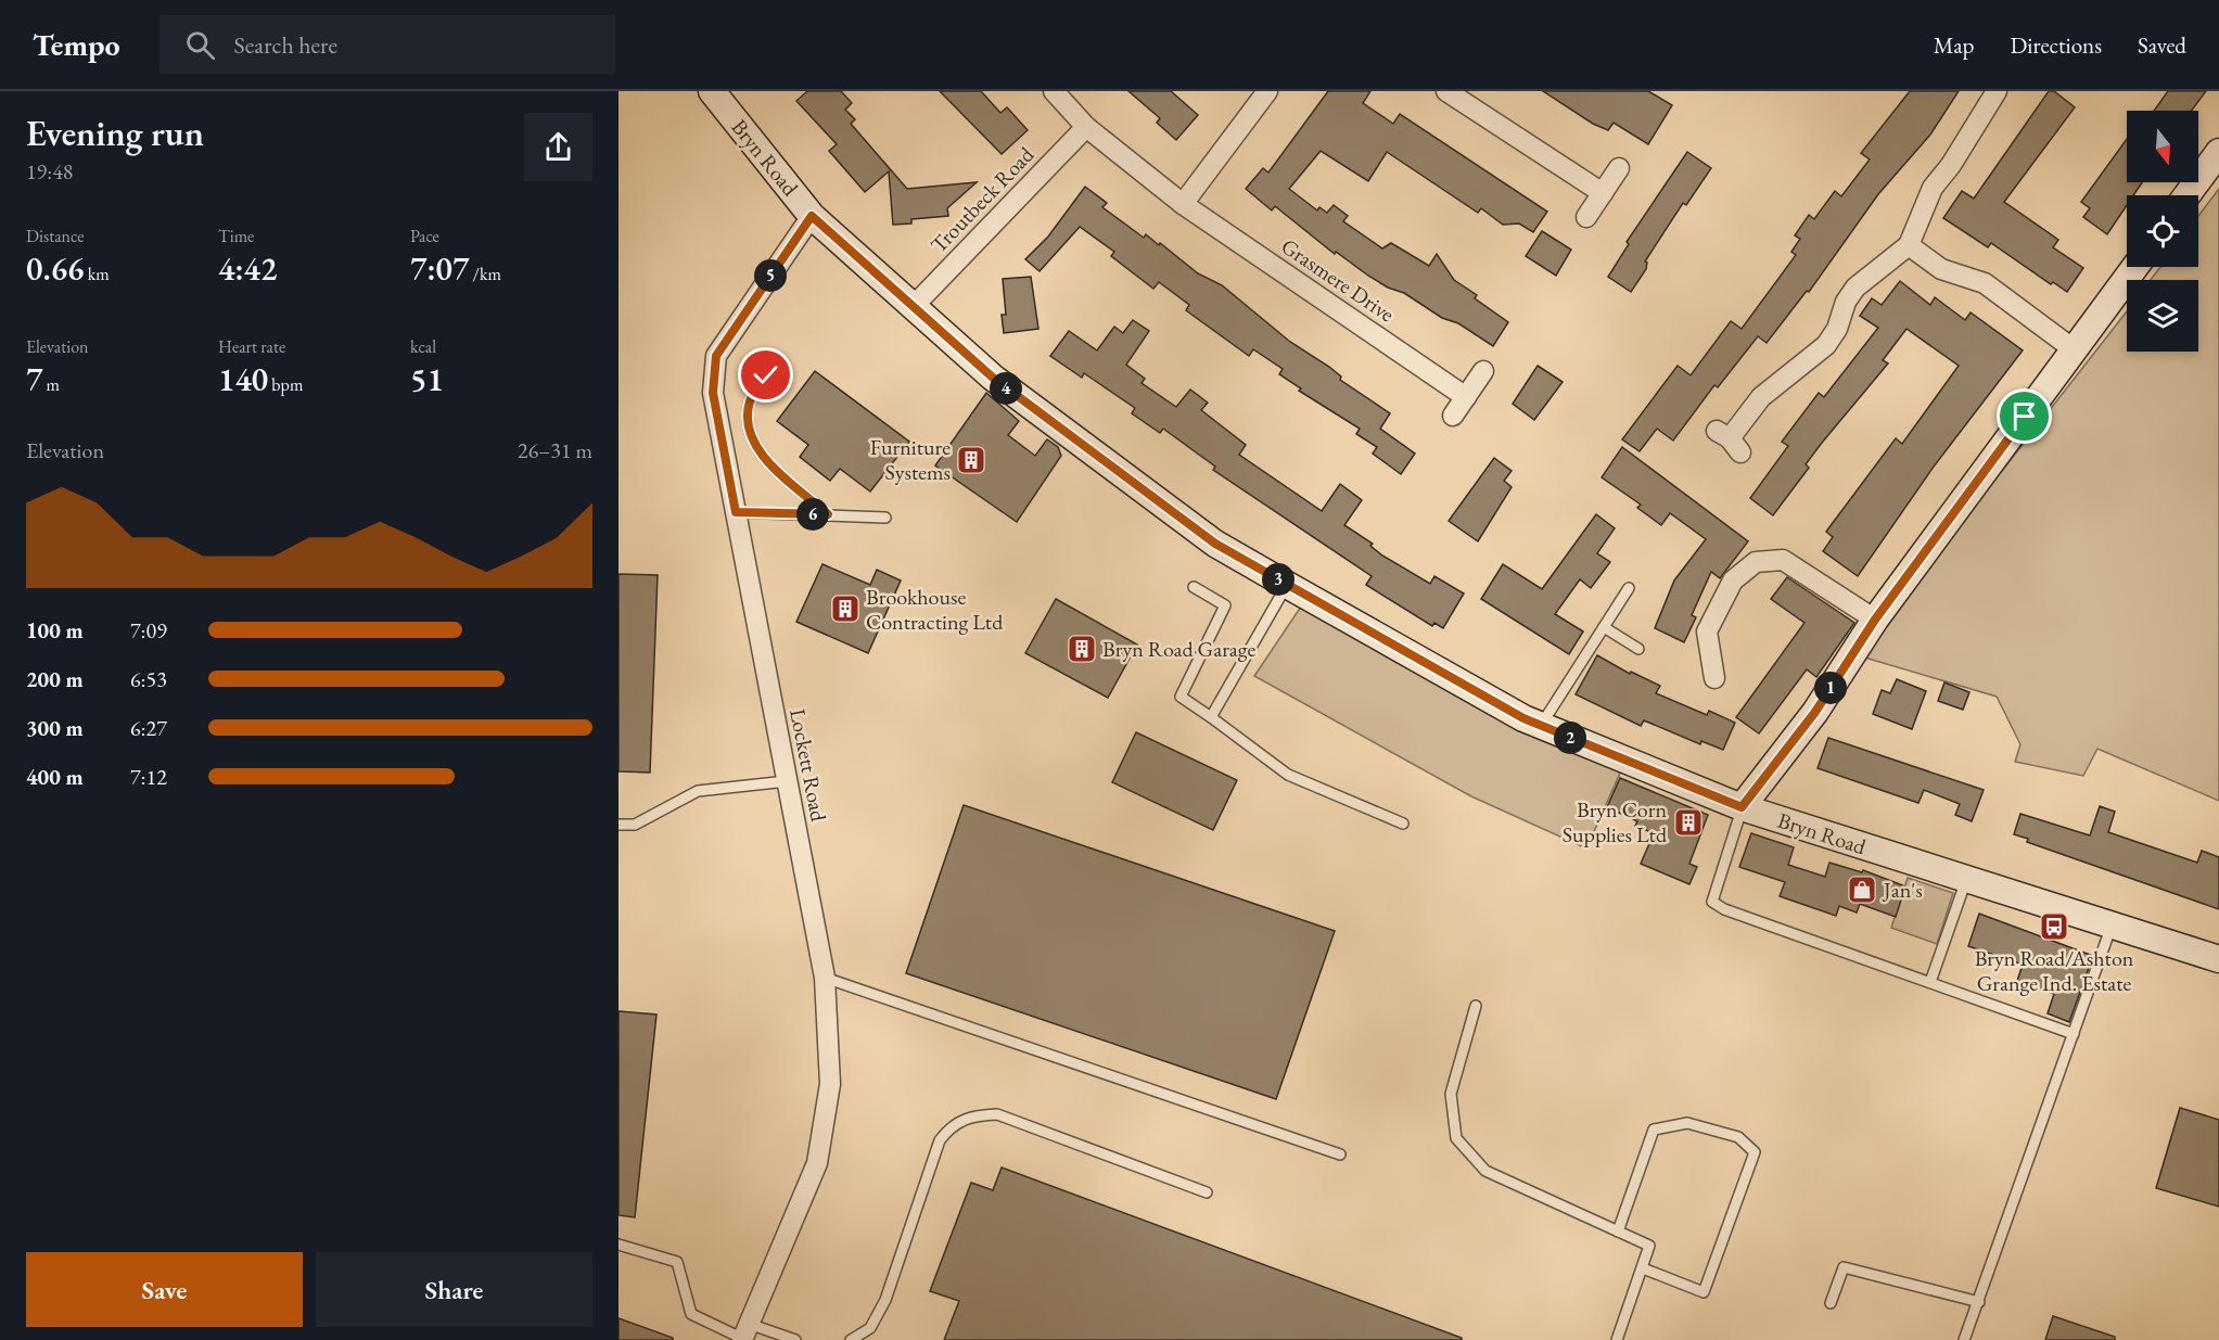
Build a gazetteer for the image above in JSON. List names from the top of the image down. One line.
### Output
{"streets":{"main road":["Bryn Road"],"street":["Troutbeck Road","Grasmere Drive","Lockett Road"]},"crossings":[["Bryn Road","Troutbeck Road"],["Bryn Road","Lockett Road"],["Troutbeck Road","Grasmere Drive"]],"places":{"building":["Furniture Systems","Brookhouse Contracting Ltd","Bryn Road Garage","Bryn Corn Supplies Ltd"],"shop":["Jan's"],"bus stop":["Bryn Road/Ashton Grange Ind. Estate"]},"north":"bottom","page":{"header":"Tempo","search":"Search here","nav":["Map","Directions","Saved"],"heading":["Evening run","19:48"],"stats":[["Distance","0.66 km"],["Time","4:42"],["Pace","7:07 /km"],["Elevation","7 m"],["Heart rate","140 bpm"],["kcal","51"]],"pins":["5","4","6","3","1","2"],"chart":["Elevation","26–31 m"],"list":[{"name":"100 m","note":"7:09"},{"name":"200 m","note":"6:53"},{"name":"300 m","note":"6:27"},{"name":"400 m","note":"7:12"}],"buttons":["Save","Share"]}}
